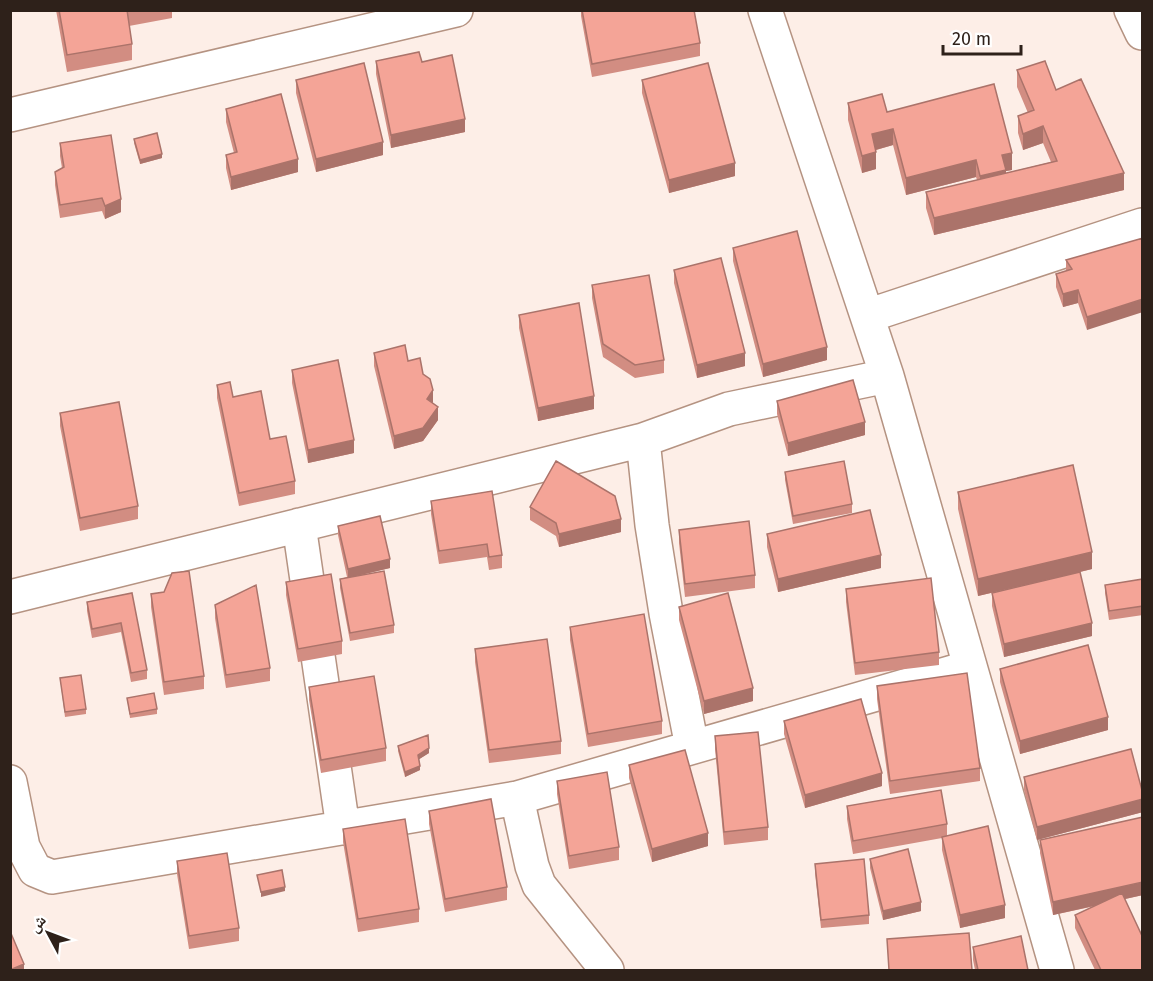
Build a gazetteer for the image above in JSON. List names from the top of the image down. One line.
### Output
{"scale_bar":"20 m","north":"top left"}
